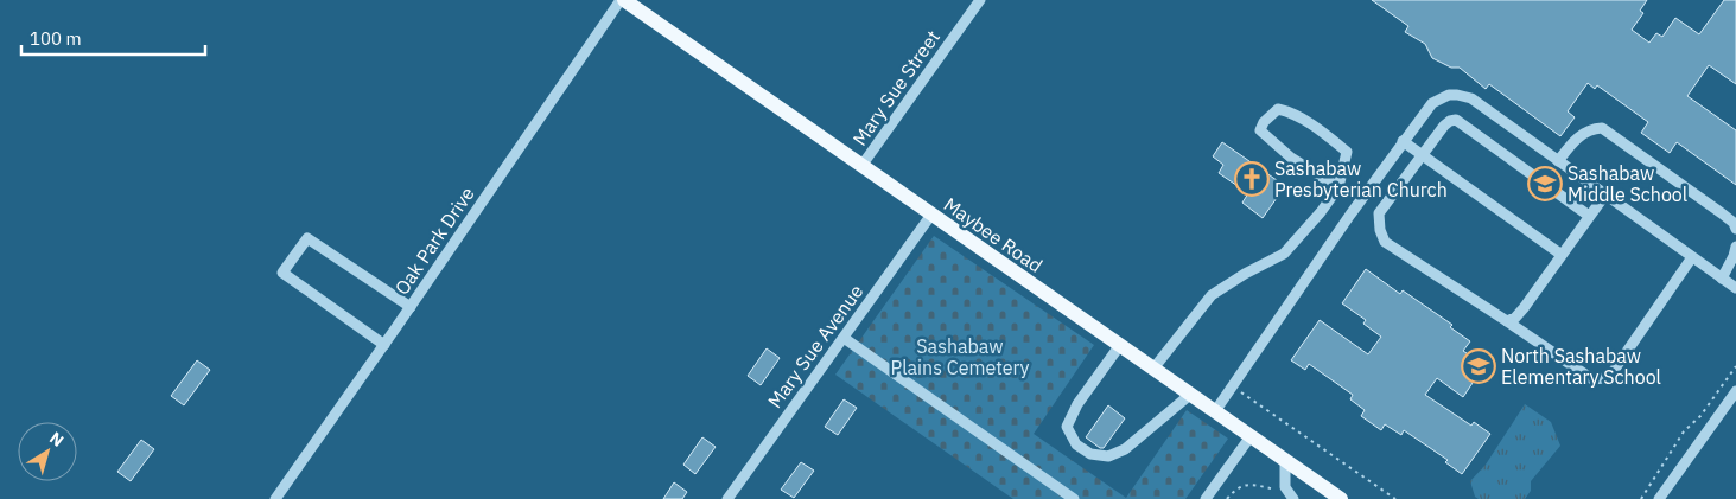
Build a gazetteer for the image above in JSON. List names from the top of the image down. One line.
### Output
{"streets":{"main road":["Maybee Road"],"street":["Mary Sue Street","Oak Park Drive","Mary Sue Avenue"]},"crossings":[["Mary Sue Street","Maybee Road"],["Maybee Road","Oak Park Drive"],["Maybee Road","Mary Sue Avenue"]],"parks":["Sashabaw Plains Cemetery"],"places":{"church":["Sashabaw Presbyterian Church"],"school or university":["Sashabaw Middle School","North Sashabaw Elementary School"]},"scale_bar":"100 m","north":"top right"}
